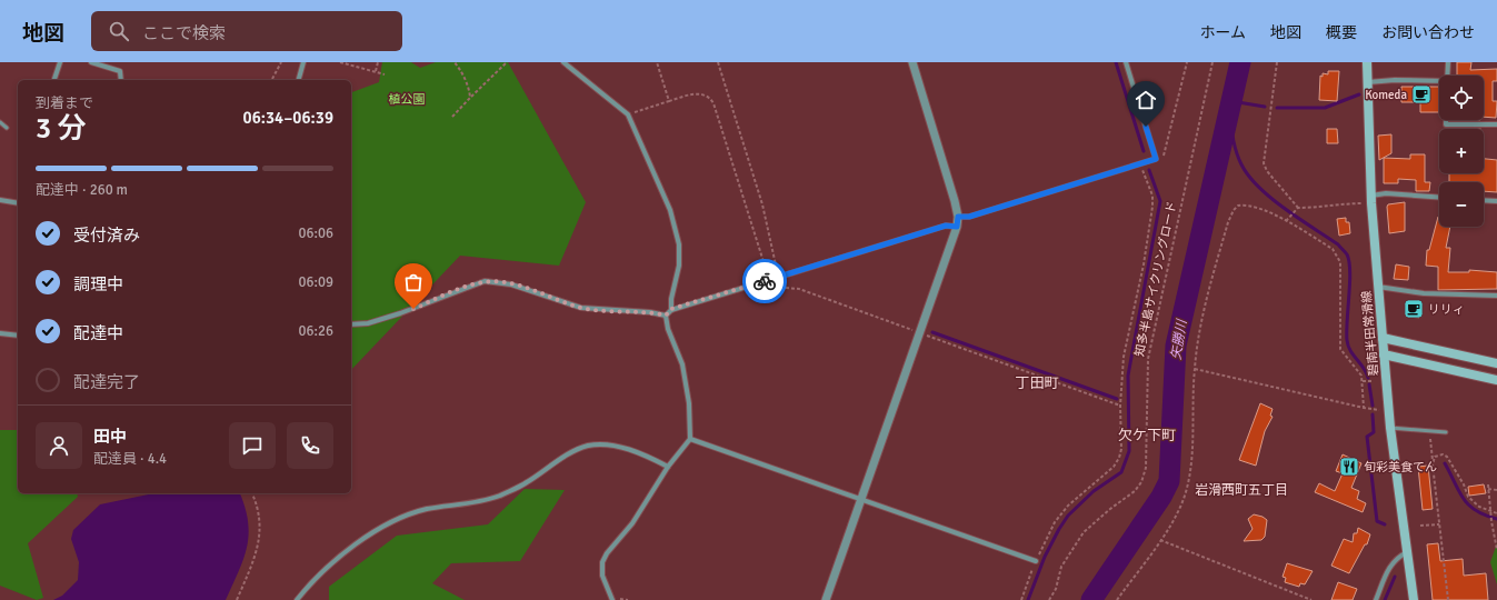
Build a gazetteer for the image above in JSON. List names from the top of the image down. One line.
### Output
{"streets":{"main road":["碧南半田常滑線"],"path":["知多半島サイクリングロード"]},"districts":["丁田町","欠ケ下町","岩滑西町五丁目"],"water":["矢勝川"],"parks":["植公園"],"places":{"cafe":["Komeda","リリィ"],"restaurant":["旬彩美食てん"]},"page":{"header":"地図","search":"ここで検索","nav":["ホーム","地図","概要","お問い合わせ"],"map_buttons":["+","−"],"heading":["3 分","到着まで","06:34–06:39"],"panel":["田中","配達員 · 4.4"],"bar":"配達中 · 260 m","list":[["受付済み","06:06"],["調理中","06:09"],["配達中","06:26"],"配達完了"]}}
